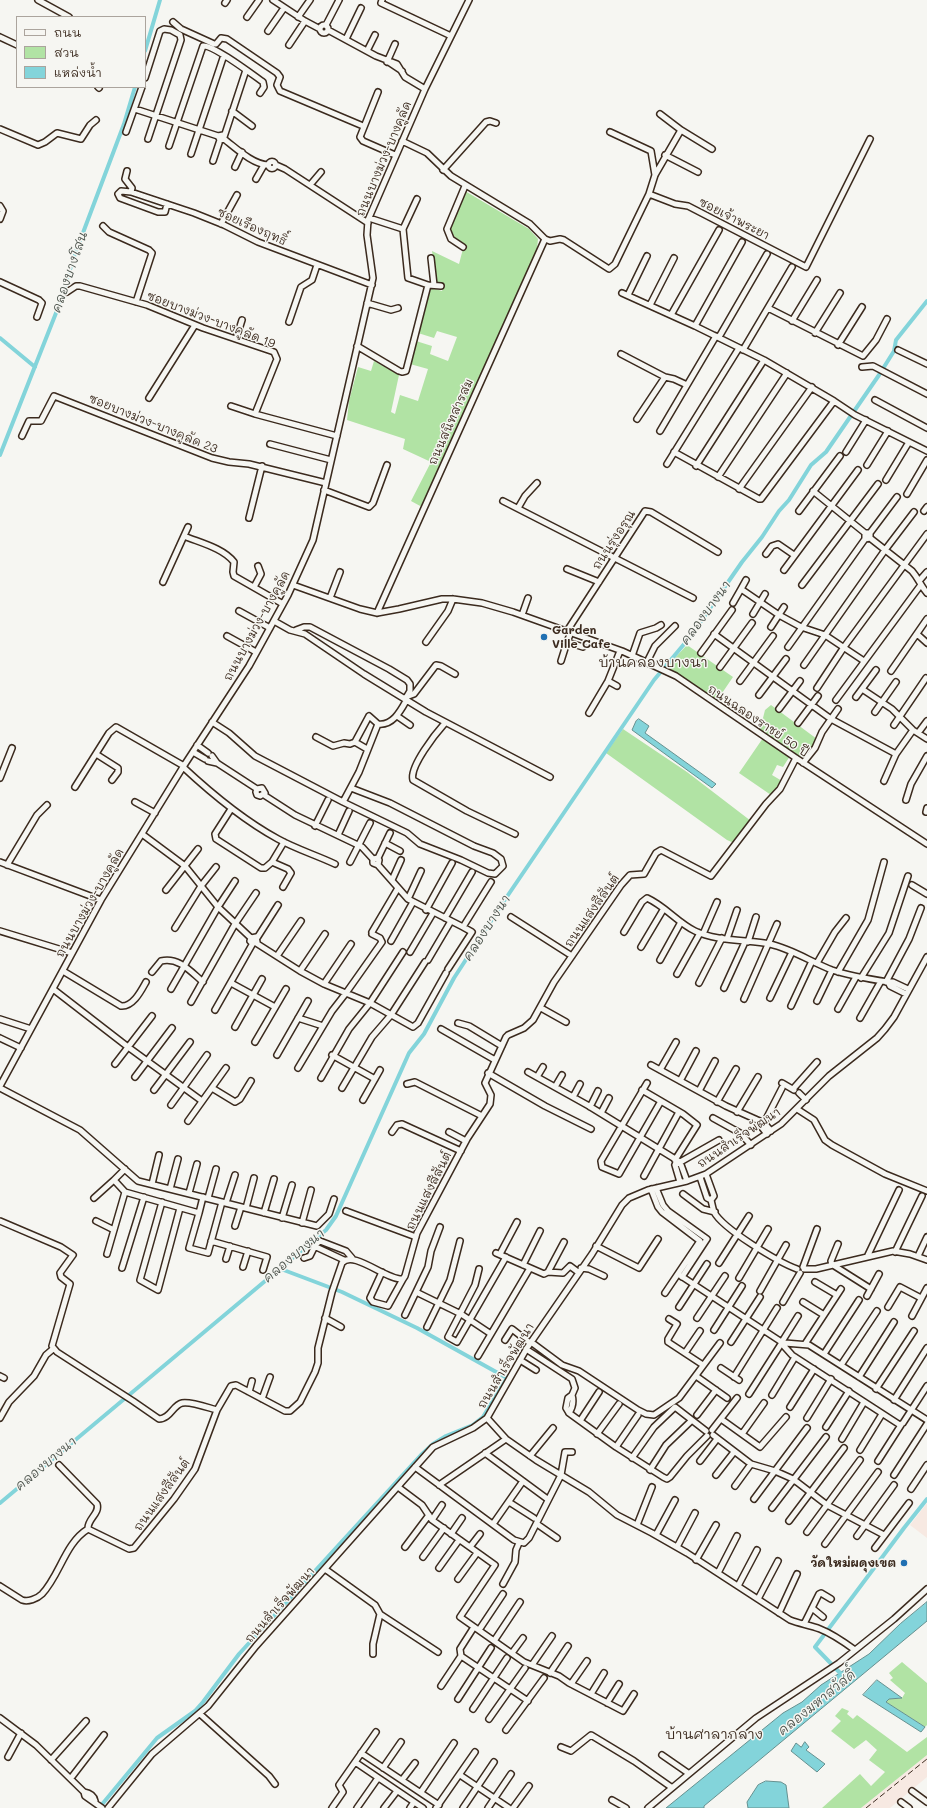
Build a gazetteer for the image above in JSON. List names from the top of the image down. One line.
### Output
{"streets":{"street":["ถนนบางม่วง-บางคูลัด","ซอยเจ้าพระยา","ซอยเรืองฤทธิ์","ซอยบางม่วง-บางคูลัด 19","ถนนสนิทสารสม","ซอยบางม่วง-บางคูลัด 23","ถนนรุ่งอรุณ","ถนนฉลองราชย์ 50 ปี","ถนนแสงสีสันต์","ถนนสำเร็จพัฒนา"]},"crossings":[["ถนนบางม่วง-บางคูลัด","ซอยเรืองฤทธิ์"],["ถนนบางม่วง-บางคูลัด","ซอยบางม่วง-บางคูลัด 23"],["ถนนบางม่วง-บางคูลัด","ถนนฉลองราชย์ 50 ปี"],["ถนนสนิทสารสม","ถนนฉลองราชย์ 50 ปี"],["ถนนรุ่งอรุณ","ถนนฉลองราชย์ 50 ปี"],["ถนนฉลองราชย์ 50 ปี","ถนนแสงสีสันต์"]],"districts":["บ้านคลองบางนา","บ้านศาลากลาง"],"water":["คลองบางโสน","คลองบางนา","คลองมหาสวัสดิ์"],"places":["Garden Ville Cafe","วัดใหม่ผดุงเขต"],"legend":["ถนน","สวน","แหล่งน้ำ"]}
